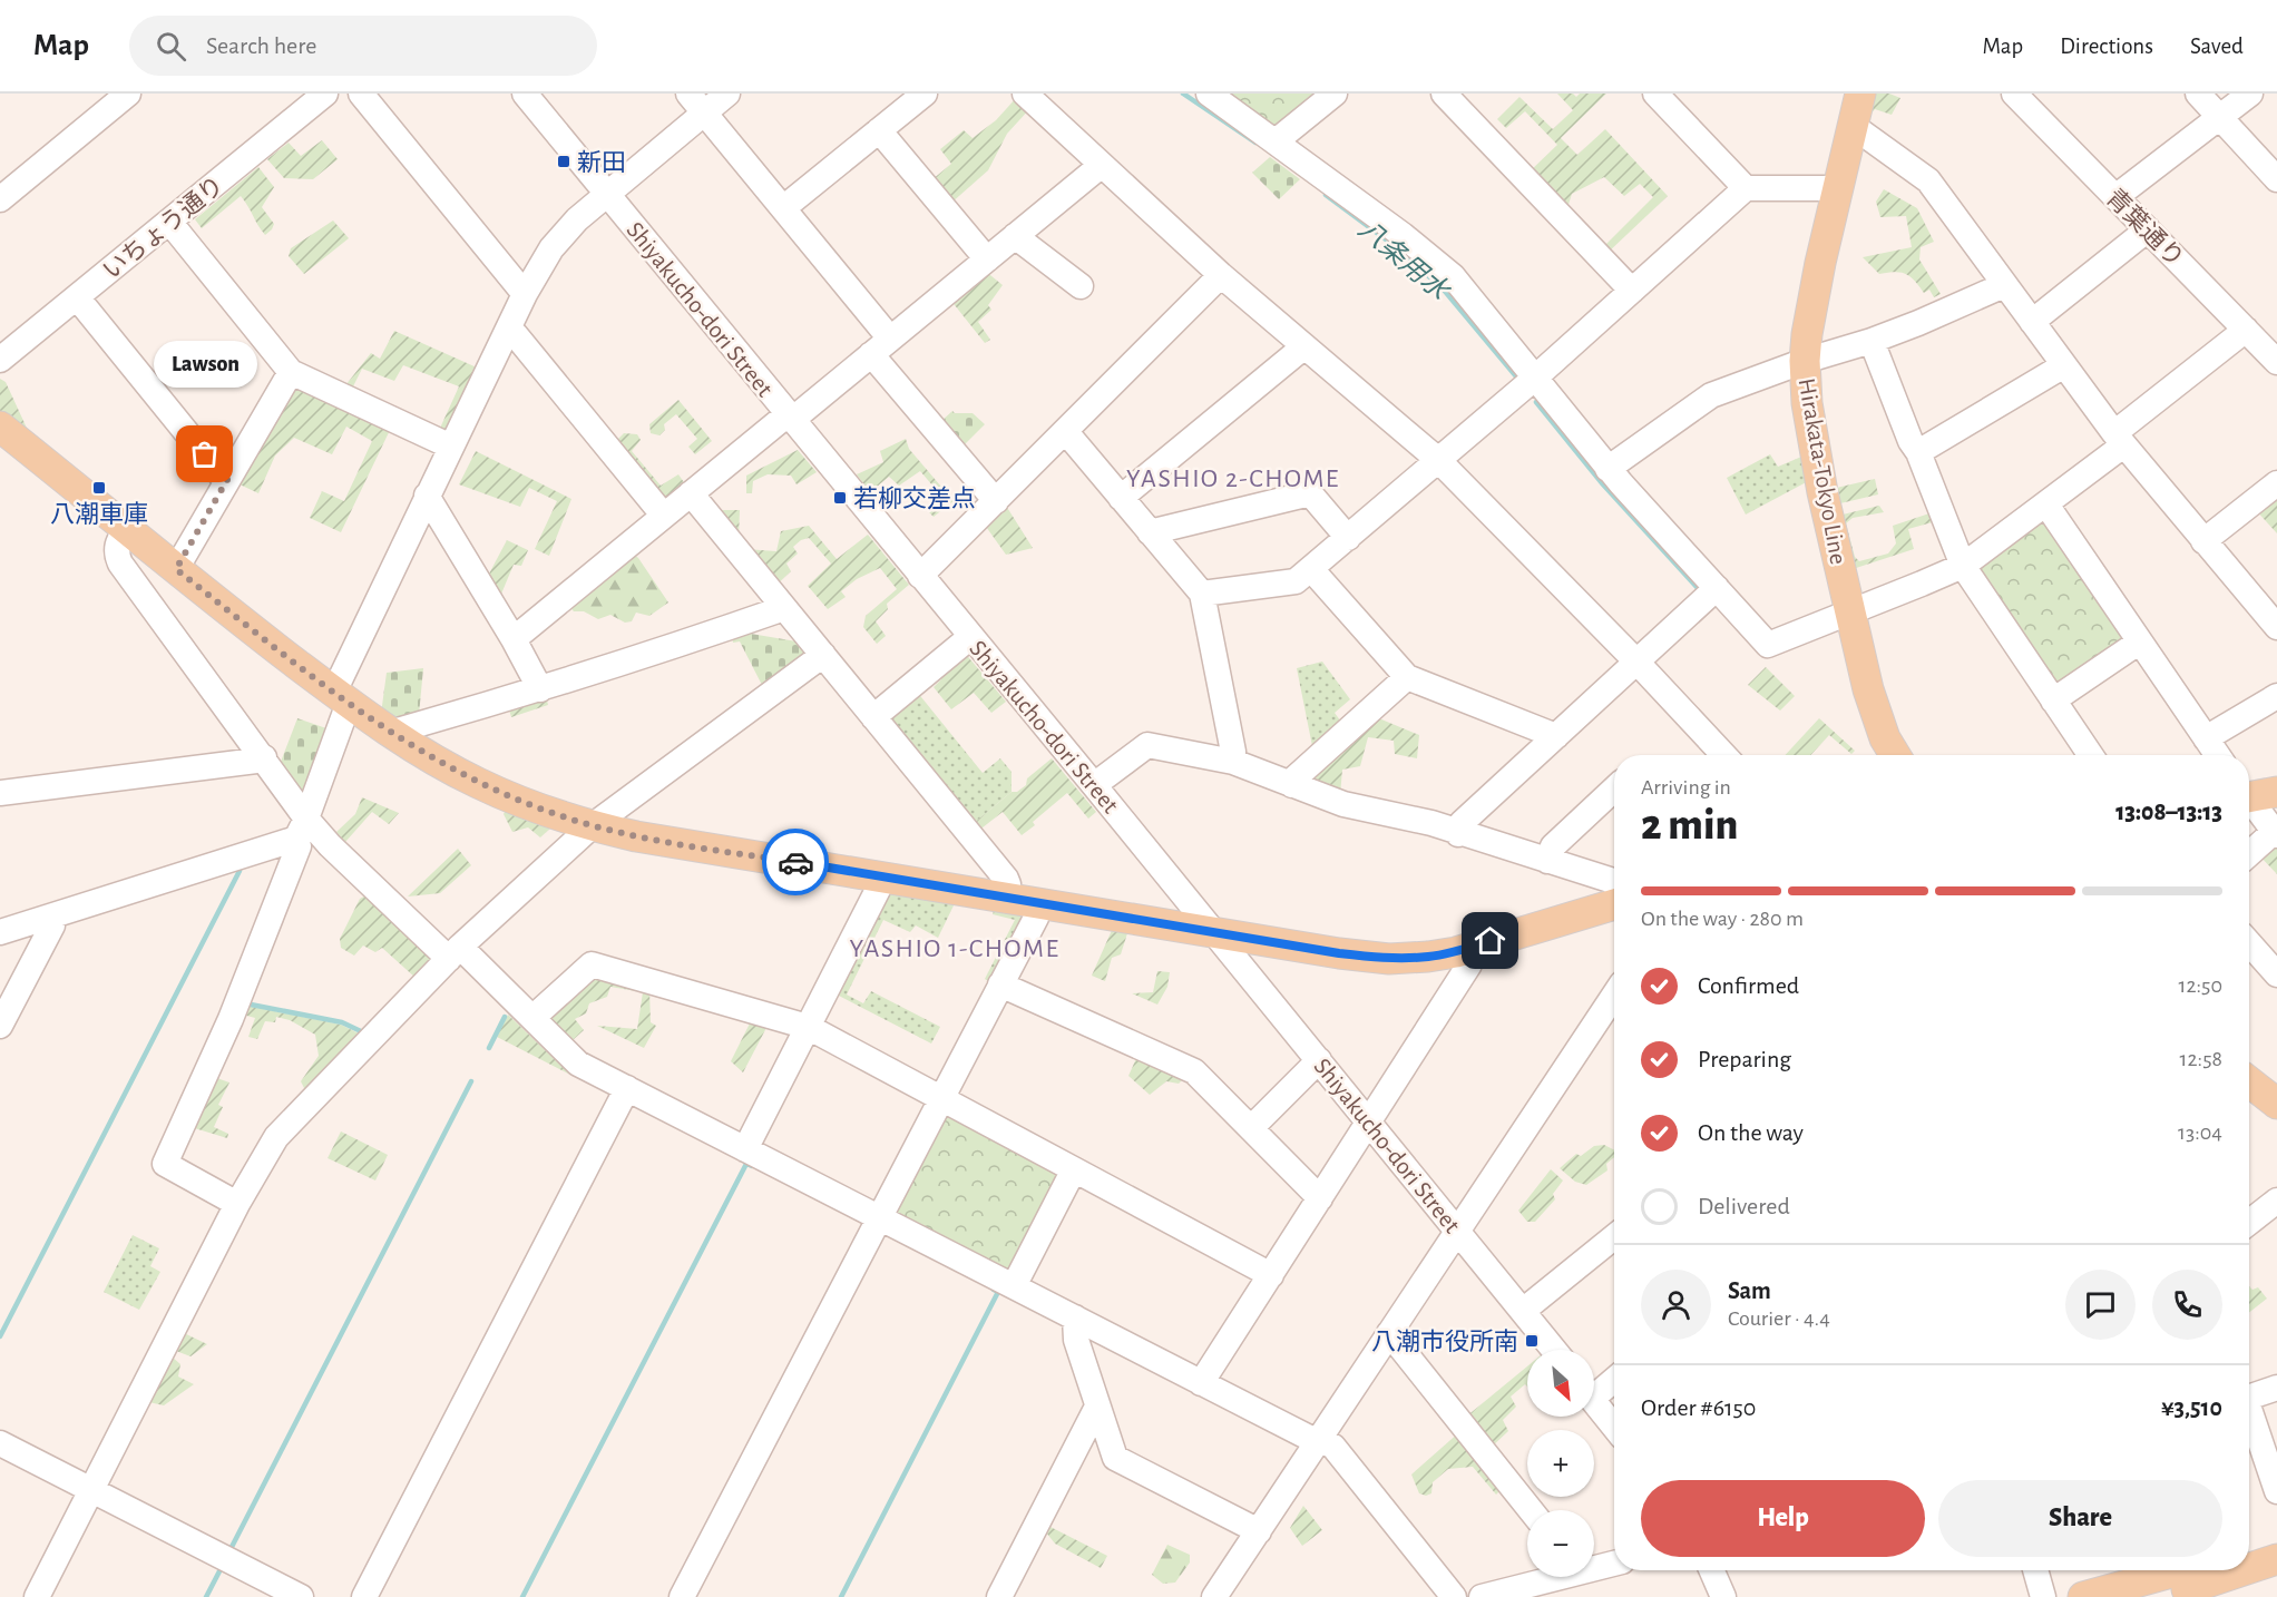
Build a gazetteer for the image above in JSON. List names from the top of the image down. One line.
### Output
{"streets":{"main road":["Hirakata-Tokyo Line"],"street":["いちょう通り","青葉通り","Shiyakucho-dori Street"]},"districts":["YASHIO 2-CHOME","YASHIO 1-CHOME"],"water":["八条用水"],"places":{"transit":["新田","八潮車庫","若柳交差点","八潮市役所南"],"other":["Lawson"]},"north":"bottom right","page":{"header":"Map","search":"Search here","nav":["Map","Directions","Saved"],"bubble":"Lawson","heading":["2 min","Arriving in","13:08–13:13"],"panel":["Sam","Courier · 4.4","Order #6150","¥3,510"],"bar":"On the way · 280 m","list":[["Confirmed","12:50"],["Preparing","12:58"],["On the way","13:04"],"Delivered"],"map_buttons":["+","−"],"buttons":["Help","Share"]}}
